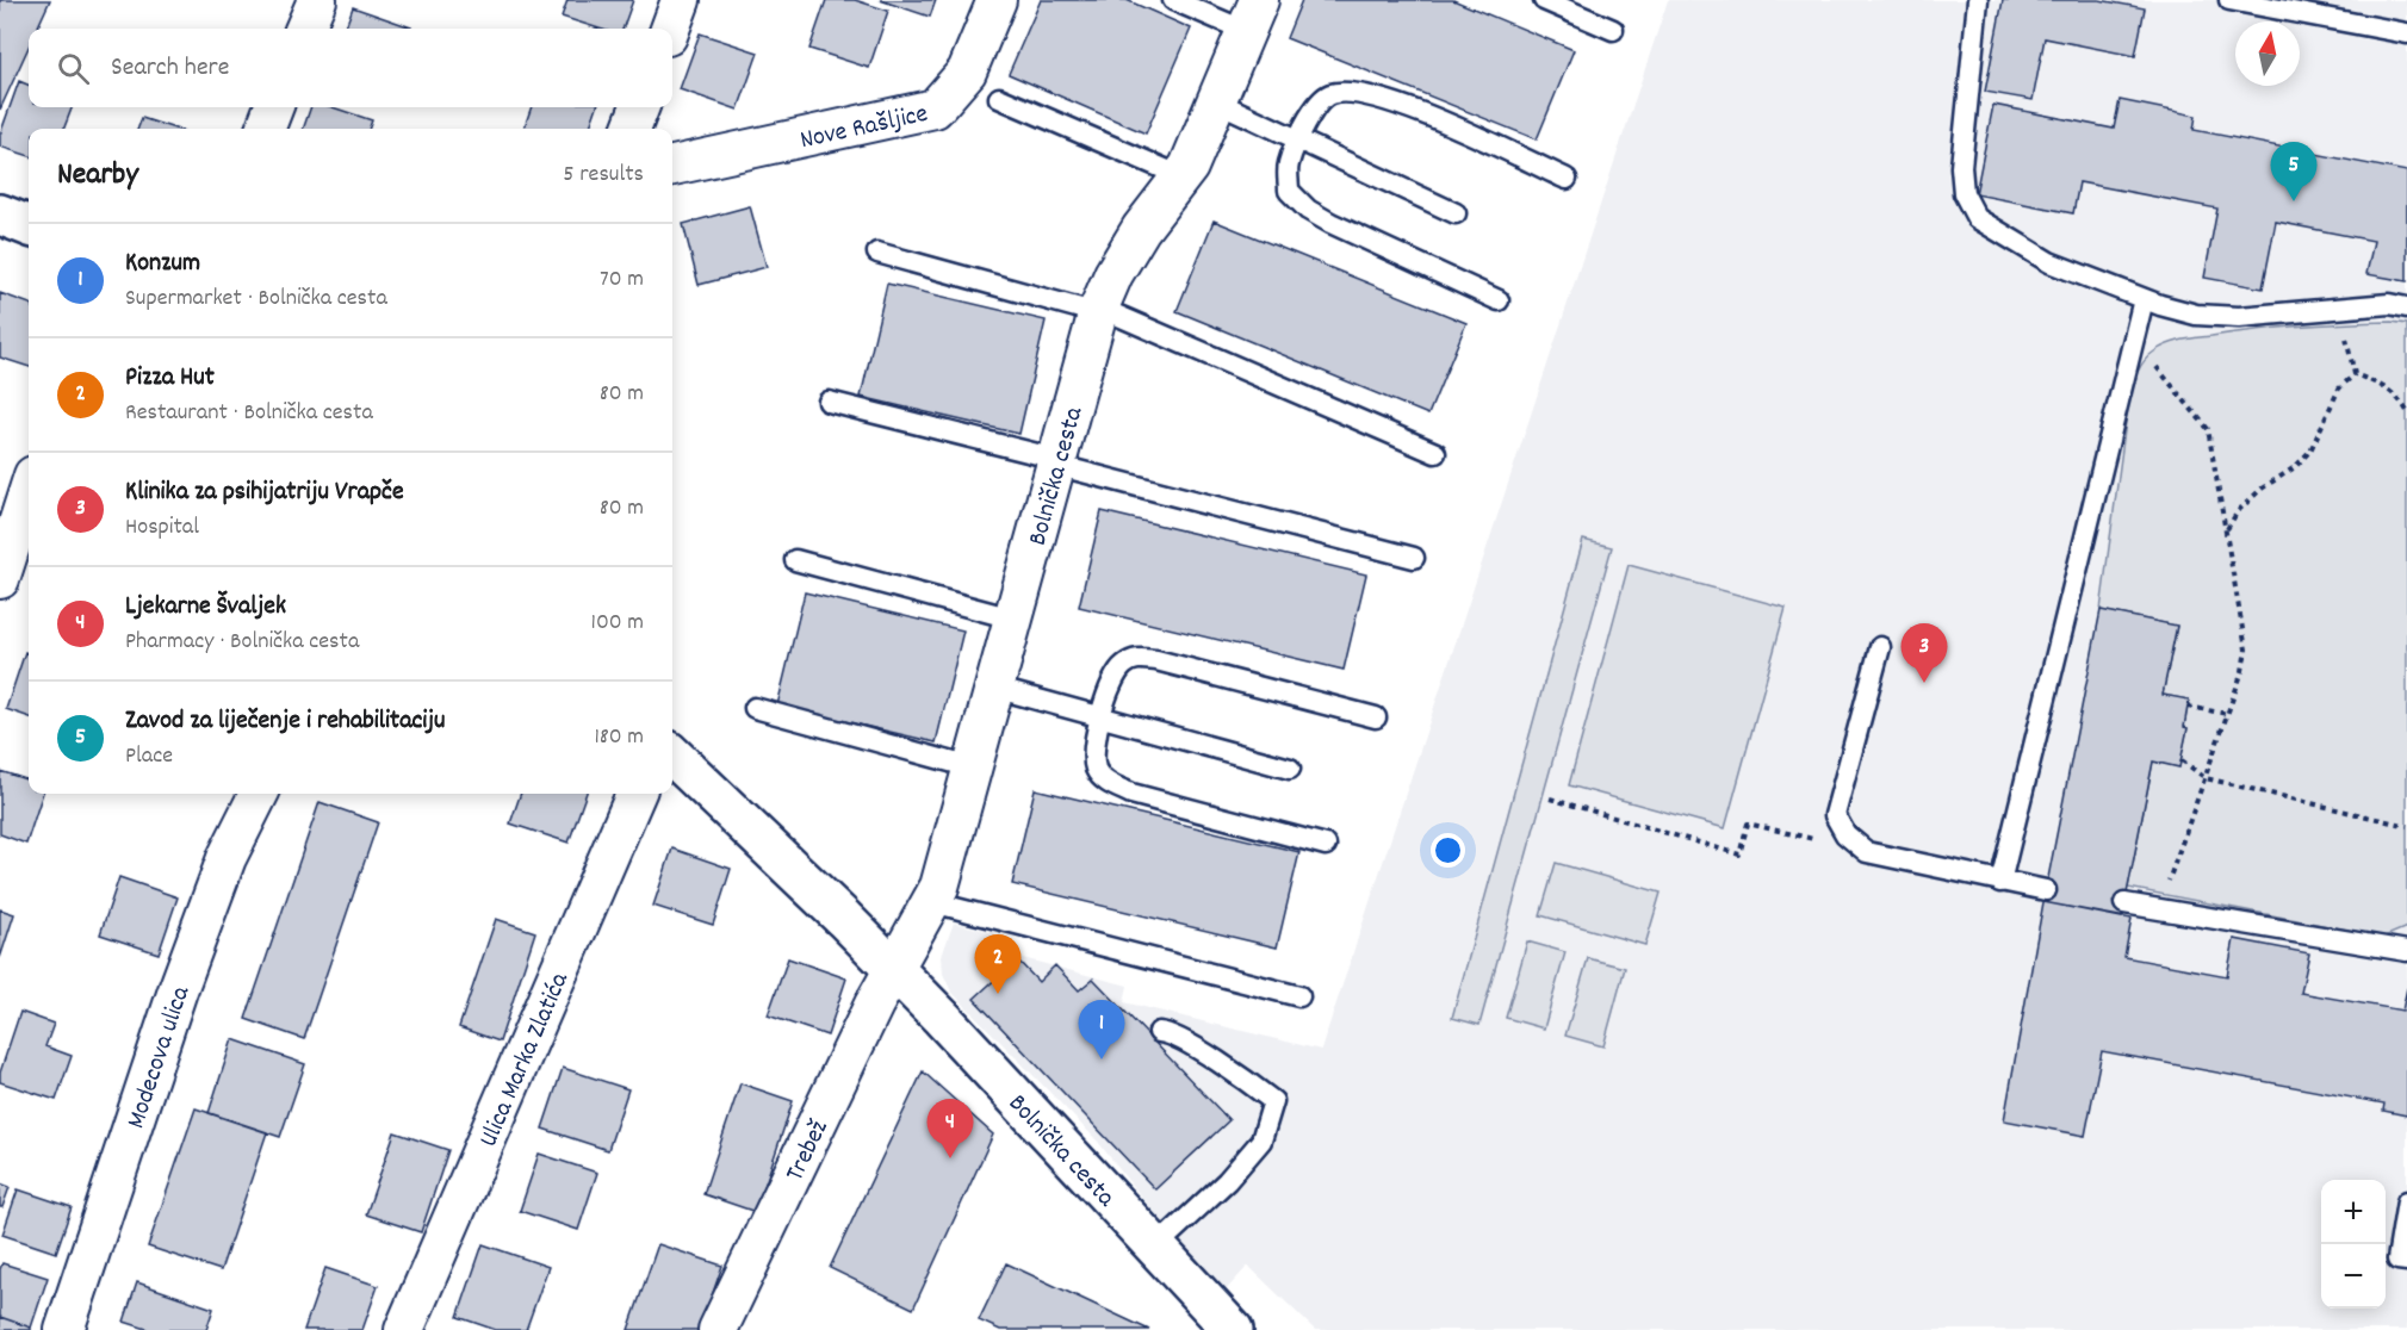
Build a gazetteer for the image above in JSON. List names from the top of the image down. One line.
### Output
{"streets":{"street":["Nove Rašljice","Bolnička cesta","Modecova ulica","Ulica Marka Zlatića","Trebež"]},"crossings":[["Bolnička cesta","Trebež"]],"north":"top","page":{"search":"Search here","heading":["Nearby","5 results"],"pins":["5","3","2","1","4"],"list":[{"mark":"1","name":"Konzum","note":"Supermarket · Bolnička cesta","value":"70 m"},{"mark":"2","name":"Pizza Hut","note":"Restaurant · Bolnička cesta","value":"80 m"},{"mark":"3","name":"Klinika za psihijatriju Vrapče","note":"Hospital","value":"80 m"},{"mark":"4","name":"Ljekarne Švaljek","note":"Pharmacy · Bolnička cesta","value":"100 m"},{"mark":"5","name":"Zavod za liječenje i rehabilitaciju","note":"Place","value":"180 m"}],"map_buttons":["+","−"]}}
